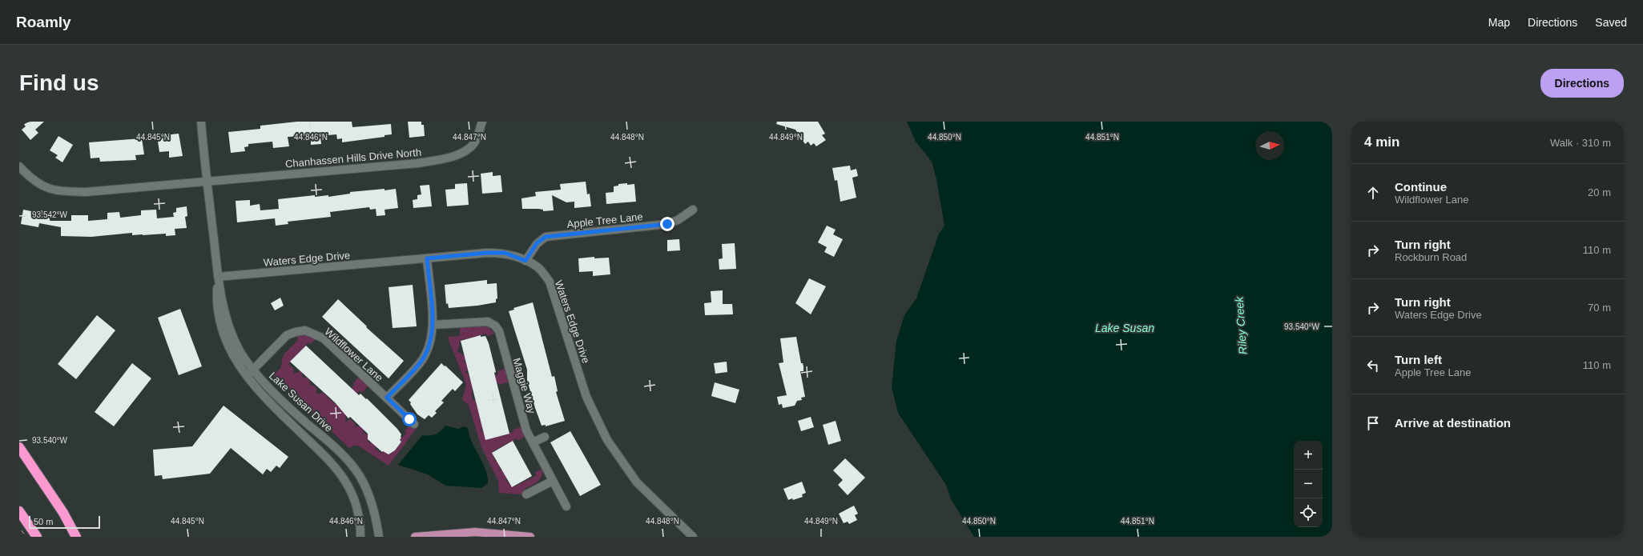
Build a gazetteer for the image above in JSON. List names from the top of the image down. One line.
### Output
{"streets":{"street":["Chanhassen Hills Drive North","Apple Tree Lane","Waters Edge Drive","Wildflower Lane","Maggie Way","Lake Susan Drive"]},"crossings":[["Chanhassen Hills Drive North","Lake Susan Drive"],["Apple Tree Lane","Waters Edge Drive"],["Waters Edge Drive","Lake Susan Drive"],["Wildflower Lane","Lake Susan Drive"]],"water":["Riley Creek","Lake Susan"],"scale_bar":"50 m","north":"right","page":{"header":"Roamly","nav":["Map","Directions","Saved"],"buttons":"Directions","title":"Find us","heading":["4 min","Walk · 310 m"],"list":[["Continue","Wildflower Lane","20 m"],["Turn right","Rockburn Road","110 m"],["Turn right","Waters Edge Drive","70 m"],["Turn left","Apple Tree Lane","110 m"],"Arrive at destination"],"map_buttons":["+","−"],"scale":"50 m"},"coordinates":["44.845°N","44.846°N","44.847°N","44.848°N","44.849°N","44.850°N","44.851°N","93.542°W","93.540°W"]}
